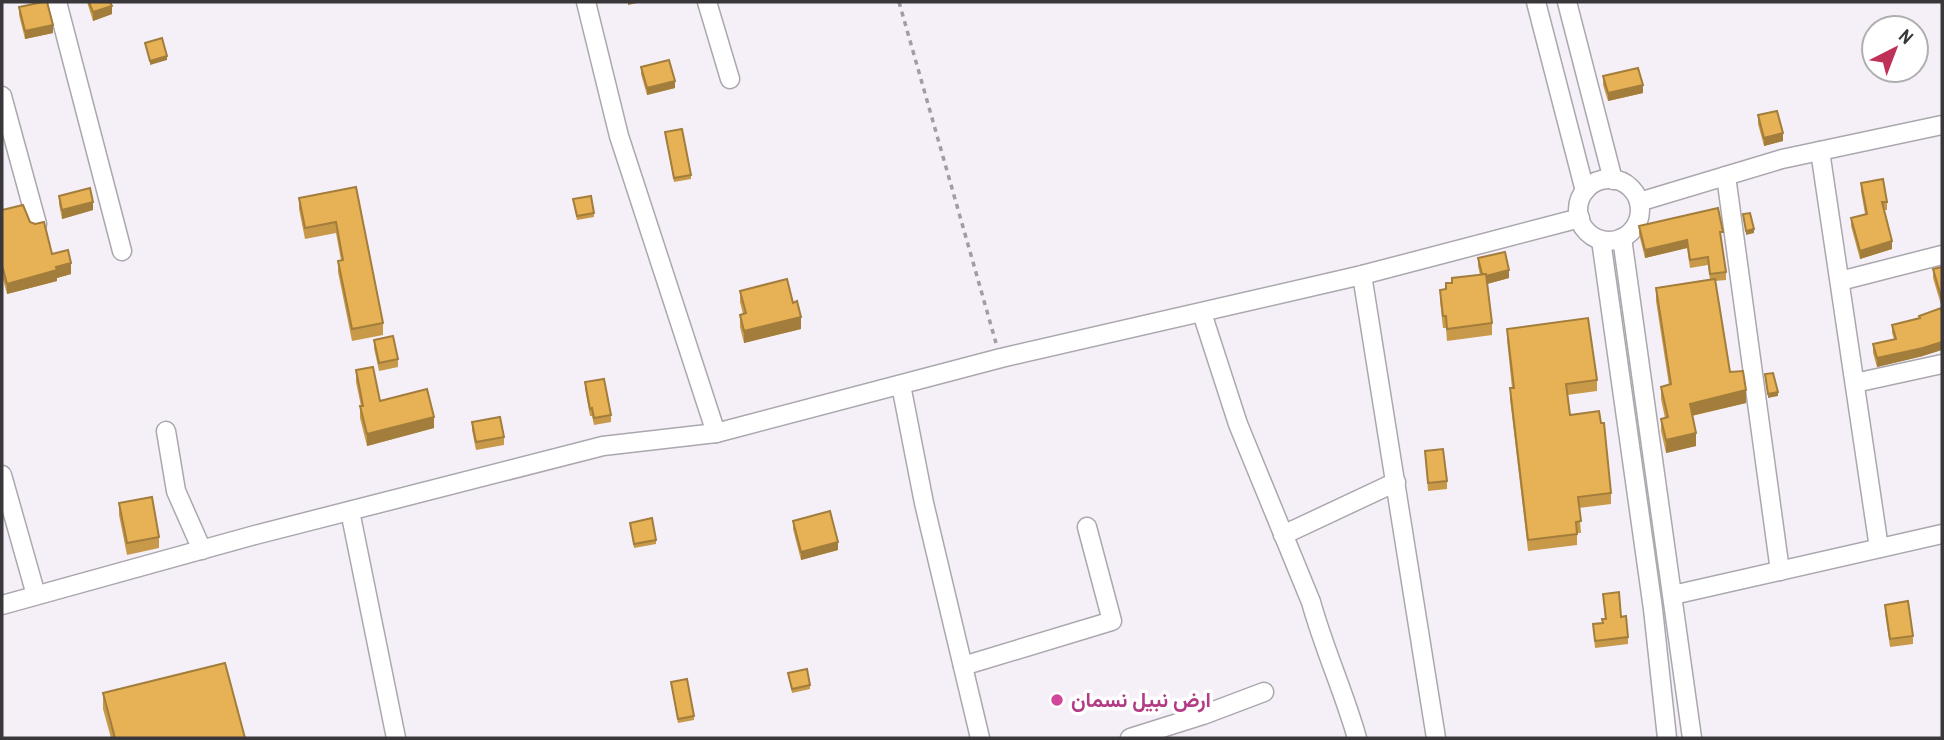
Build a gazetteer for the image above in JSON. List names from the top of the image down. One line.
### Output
{"places":["ارض نبيل نسمان"],"north":"top right"}
